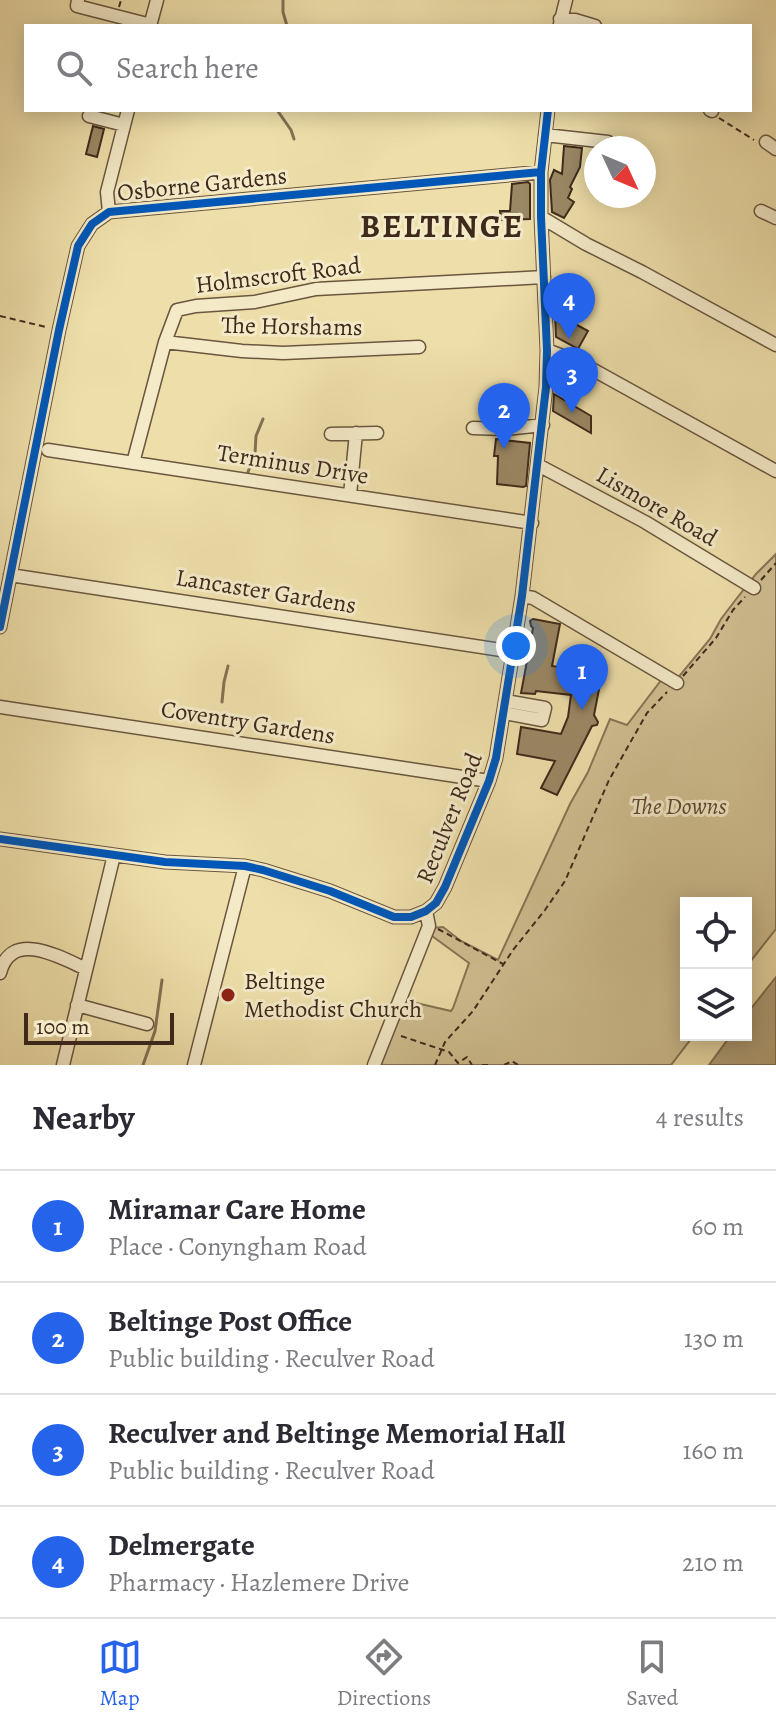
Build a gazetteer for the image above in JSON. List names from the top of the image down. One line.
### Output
{"streets":{"street":["Osborne Gardens","Holmscroft Road","The Horshams","Terminus Drive","Lismore Road","Lancaster Gardens","Coventry Gardens","Reculver Road"]},"crossings":[["Osborne Gardens","Lancaster Gardens"],["Osborne Gardens","Reculver Road"],["Holmscroft Road","The Horshams"],["Holmscroft Road","Terminus Drive"],["Holmscroft Road","Reculver Road"],["Terminus Drive","Reculver Road"],["Lismore Road","Reculver Road"],["Lancaster Gardens","Reculver Road"],["Coventry Gardens","Reculver Road"]],"districts":["BELTINGE"],"parks":["The Downs"],"places":["Beltinge Methodist Church"],"scale_bar":"100 m","north":"bottom right","page":{"search":"Search here","pins":["4","3","2","1"],"scale":"100 m","heading":["Nearby","4 results"],"list":[{"mark":"1","name":"Miramar Care Home","note":"Place · Conyngham Road","value":"60 m"},{"mark":"2","name":"Beltinge Post Office","note":"Public building · Reculver Road","value":"130 m"},{"mark":"3","name":"Reculver and Beltinge Memorial Hall","note":"Public building · Reculver Road","value":"160 m"},{"mark":"4","name":"Delmergate","note":"Pharmacy · Hazlemere Drive","value":"210 m"}],"nav":["Map","Directions","Saved"]}}
